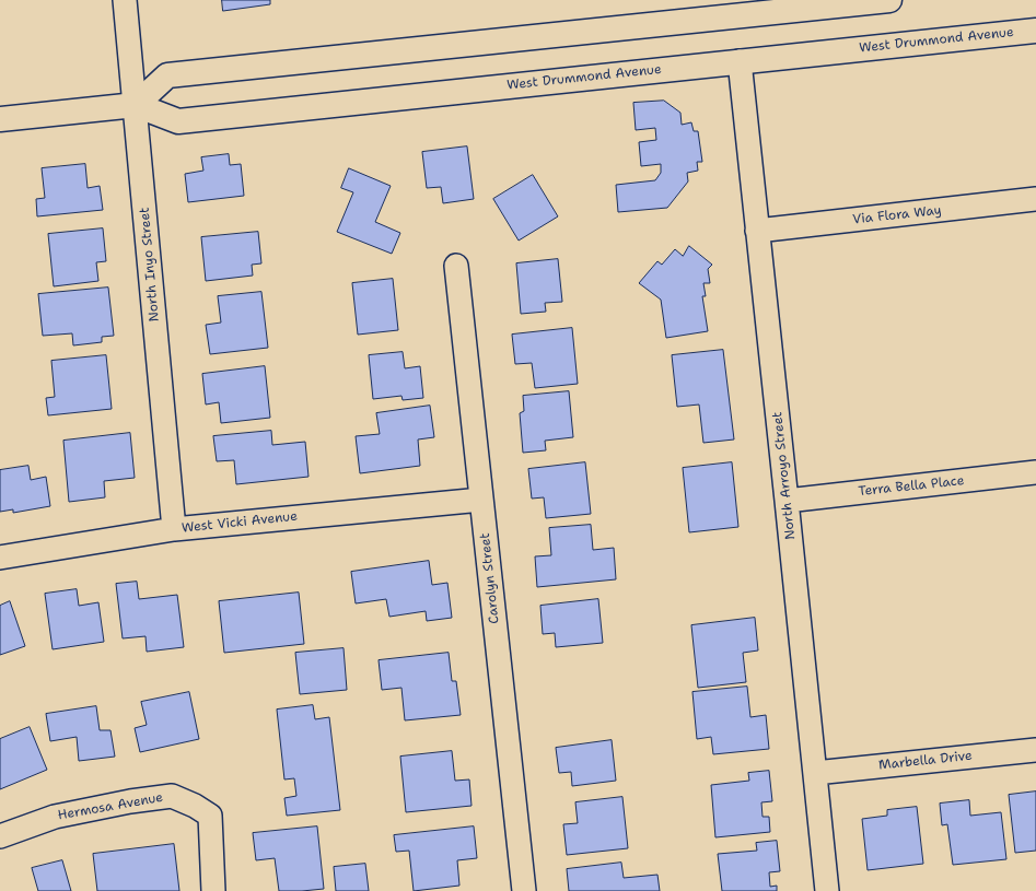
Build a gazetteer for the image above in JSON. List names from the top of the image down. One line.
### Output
{"streets":{"street":["West Drummond Avenue","Via Flora Way","North Inyo Street","North Arroyo Street","Terra Bella Place","West Vicki Avenue","Carolyn Street","Marbella Drive","Hermosa Avenue"]},"crossings":[["West Drummond Avenue","North Inyo Street"],["West Drummond Avenue","North Arroyo Street"],["Via Flora Way","North Arroyo Street"],["North Inyo Street","West Vicki Avenue"],["North Arroyo Street","Terra Bella Place"],["North Arroyo Street","Marbella Drive"],["West Vicki Avenue","Carolyn Street"]]}
